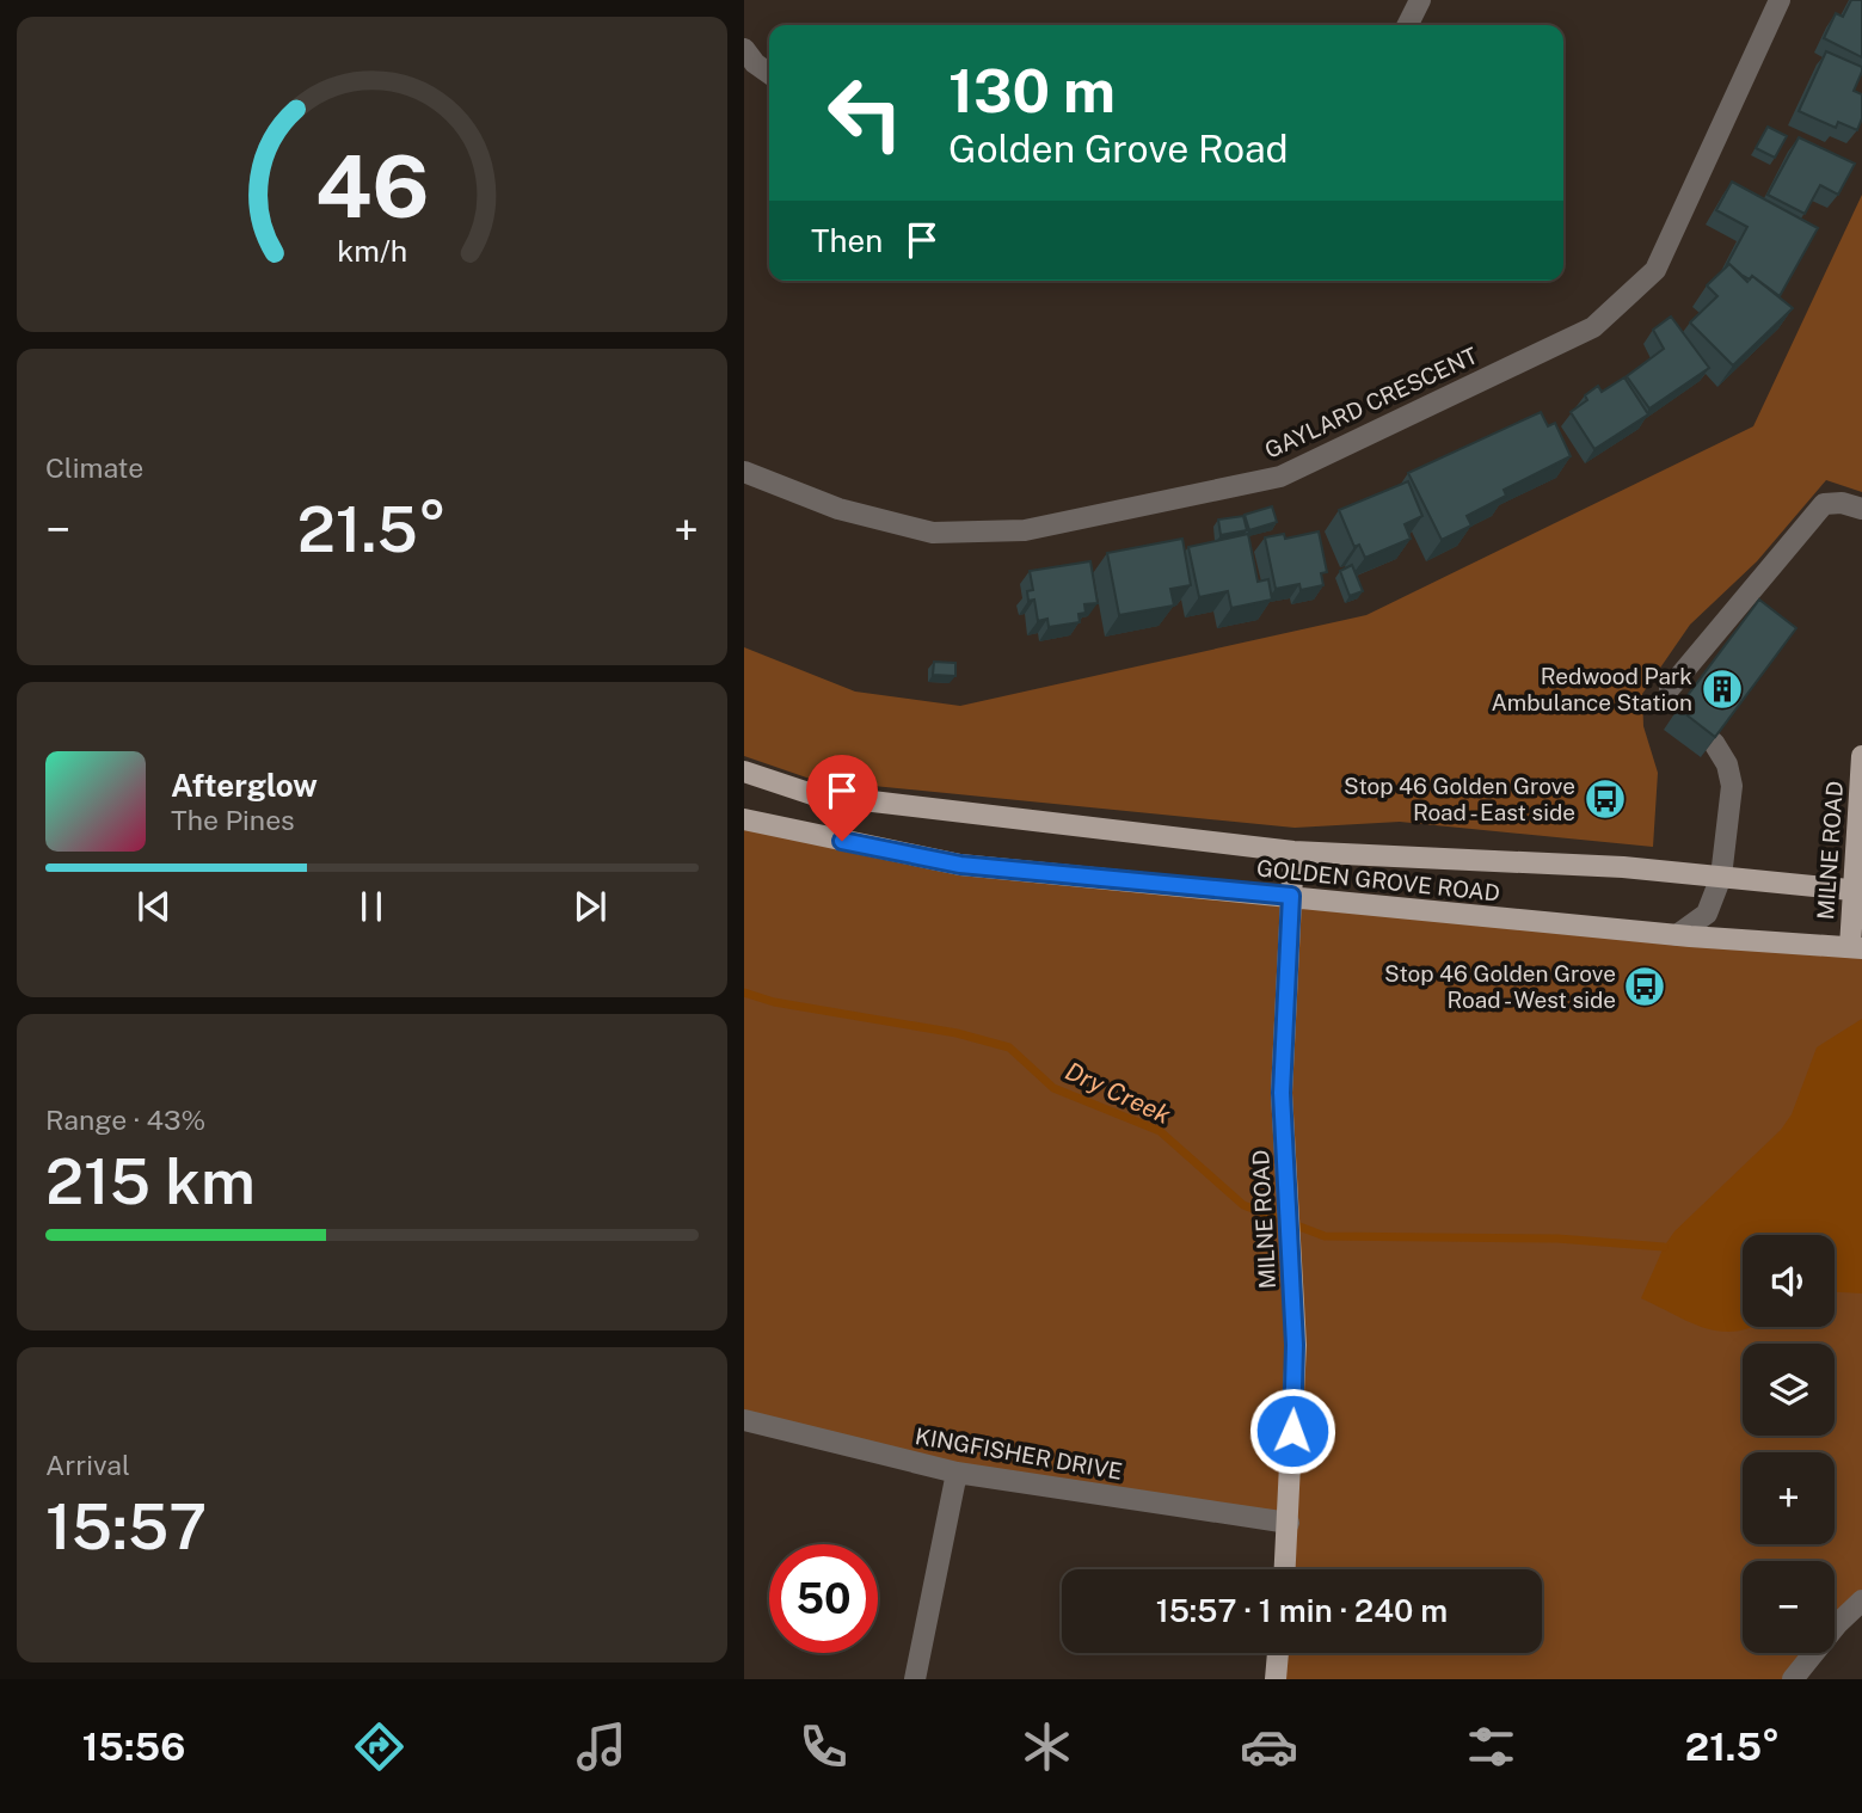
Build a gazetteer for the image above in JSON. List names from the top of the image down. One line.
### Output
{"streets":{"main road":["MILNE ROAD","GOLDEN GROVE ROAD"],"street":["GAYLARD CRESCENT","KINGFISHER DRIVE"]},"crossings":[["MILNE ROAD","GOLDEN GROVE ROAD"],["MILNE ROAD","KINGFISHER DRIVE"]],"water":["Dry Creek"],"places":{"building":["Redwood Park Ambulance Station"],"bus stop":["Stop 46 Golden Grove Road - East side","Stop 46 Golden Grove Road - West side"]},"page":{"turn":["130 m","Golden Grove Road"],"then":"Then","tile":["Climate",["Range · 43%","215 km"],["Arrival","15:57"]],"heat":["−","21.5°","+"],"song":["Afterglow","The Pines"],"map_buttons":["+","−"],"limit":"50","trip":"15:57 · 1 min · 240 m","tabs":["15:56","21.5°"],"gauge":["46","km/h"]}}
